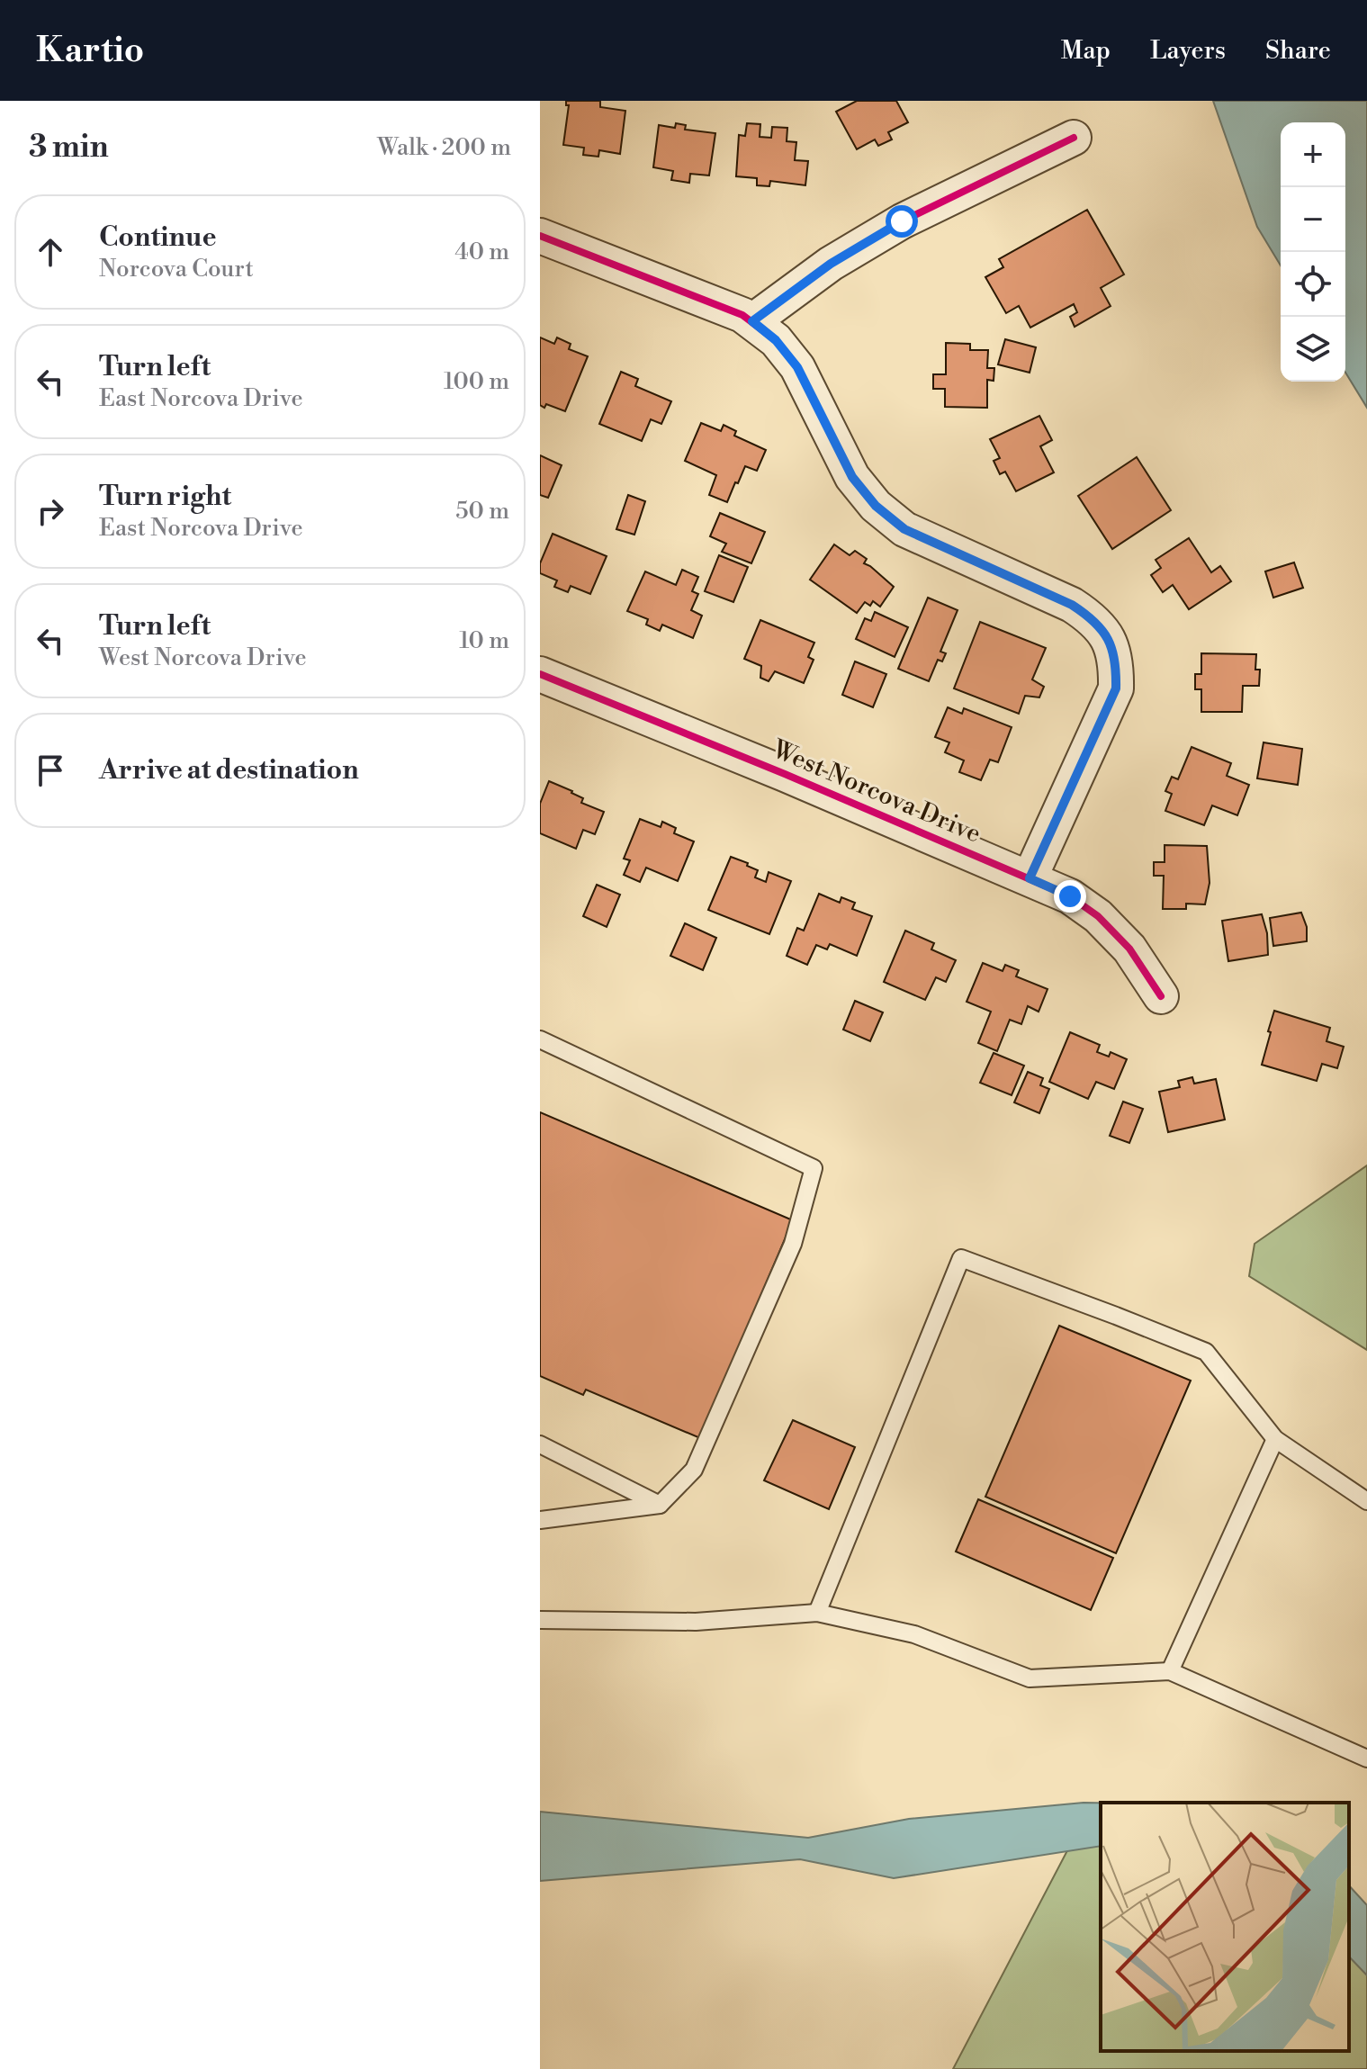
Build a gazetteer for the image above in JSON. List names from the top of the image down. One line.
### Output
{"streets":{"street":["West Norcova Drive"]},"page":{"header":"Kartio","nav":["Map","Layers","Share"],"heading":["3 min","Walk · 200 m"],"map_buttons":["+","−"],"list":[["Continue","Norcova Court","40 m"],["Turn left","East Norcova Drive","100 m"],["Turn right","East Norcova Drive","50 m"],["Turn left","West Norcova Drive","10 m"],"Arrive at destination"]}}
